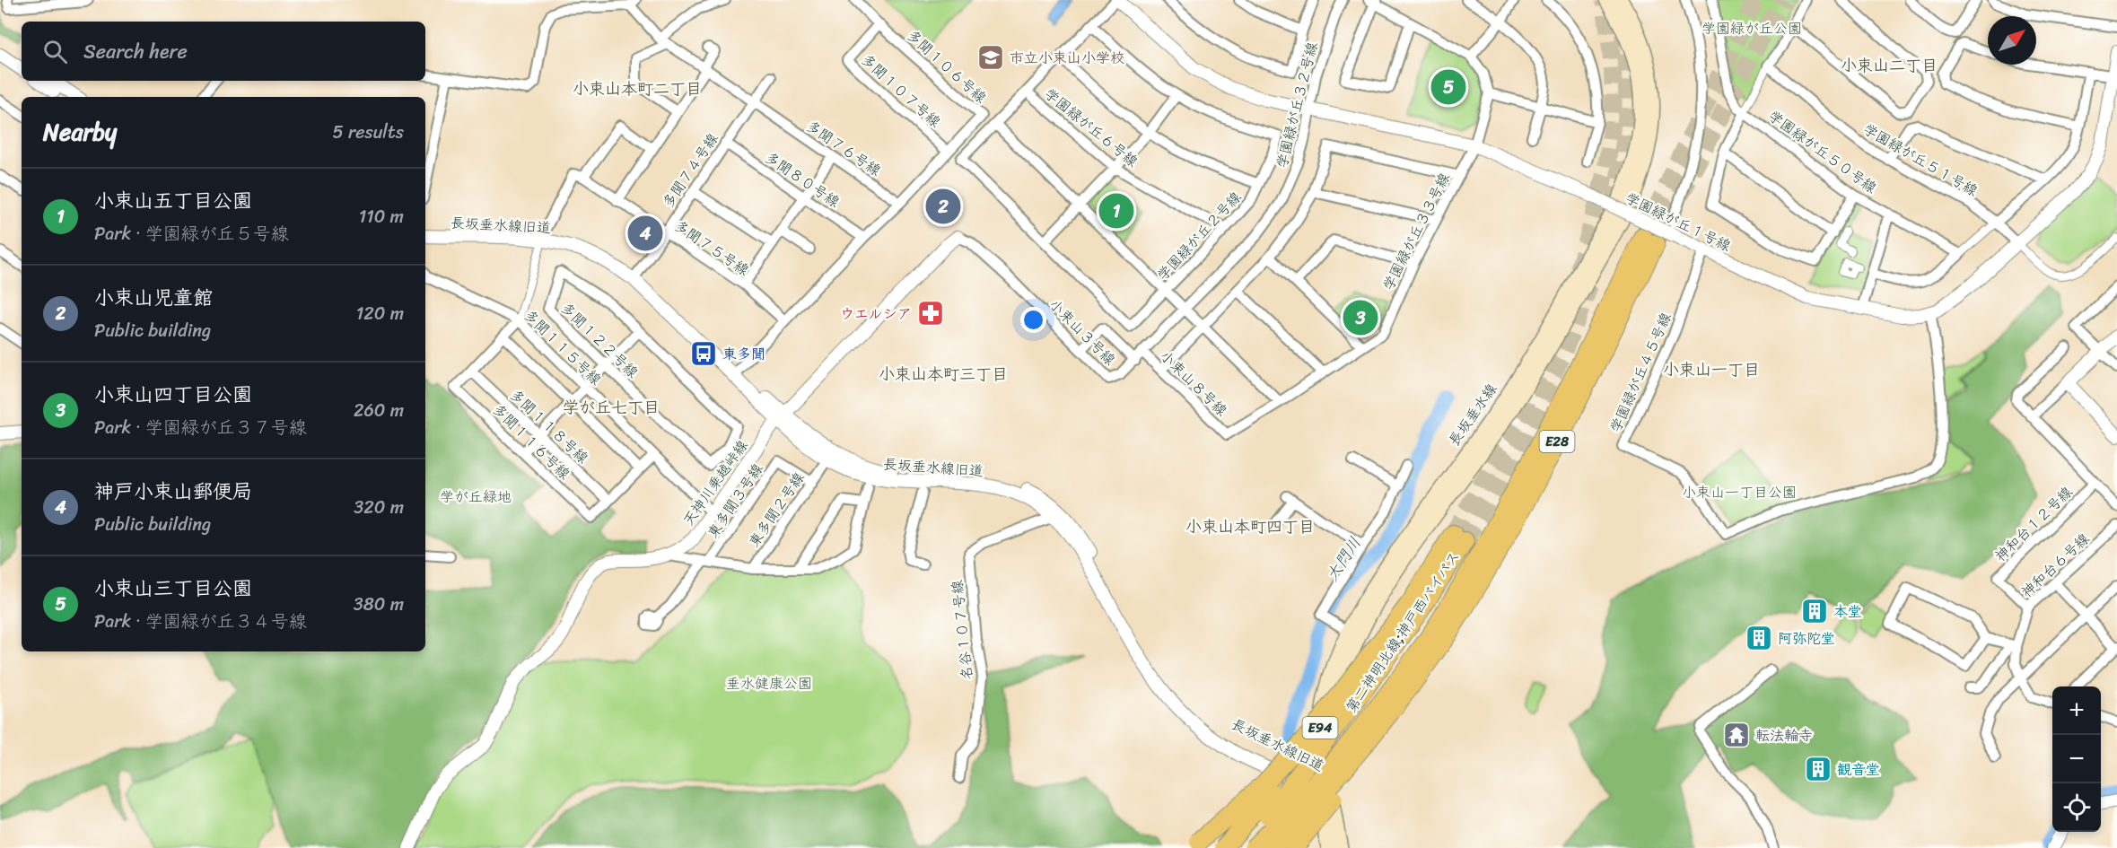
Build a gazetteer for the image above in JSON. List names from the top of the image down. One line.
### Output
{"streets":{"highway":["E28","第二神明北線;神戸西バイパス","E94"],"main road":["長坂垂水線"],"street":["多聞１０６号線","多聞１０７号線","学園緑が丘３２号線","学園緑が丘６号線","多聞７６号線","学園緑が丘５０号線","学園緑が丘５１号線","多聞７４号線","多聞８０号線","学園緑が丘１号線","長坂垂水線旧道","学園緑が丘３３号線","学園緑が丘２号線","多聞７５号線","小束山３号線","多聞１２２号線","多聞１１５号線","学園緑が丘４５号線","小束山８号線","多聞１１８号線","多聞１１６号線","天神川乗越峠線","東多聞３号線","東多聞２号線","神和台１２号線","神和台６号線","名谷１０７号線"]},"crossings":[["多聞１０６号線","多聞１０７号線"],["多聞１０６号線","多聞７６号線"],["学園緑が丘３２号線","学園緑が丘１号線"],["学園緑が丘３２号線","小束山３号線"],["学園緑が丘６号線","学園緑が丘２号線"],["多聞７６号線","多聞７４号線"],["学園緑が丘５１号線","学園緑が丘１号線"],["多聞７４号線","多聞８０号線"],["多聞７４号線","長坂垂水線旧道"],["多聞７４号線","多聞７５号線"],["学園緑が丘１号線","学園緑が丘３３号線"],["学園緑が丘１号線","学園緑が丘４５号線"],["学園緑が丘１号線","E28"],["長坂垂水線旧道","長坂垂水線"],["長坂垂水線旧道","天神川乗越峠線"],["長坂垂水線旧道","名谷１０７号線"],["学園緑が丘３３号線","小束山８号線"],["小束山３号線","小束山８号線"],["小束山３号線","天神川乗越峠線"],["多聞１１５号線","多聞１１６号線"],["多聞１１５号線","天神川乗越峠線"],["多聞１１８号線","多聞１１６号線"],["東多聞３号線","東多聞２号線"],["神和台１２号線","神和台６号線"]],"districts":["小束山二丁目","小束山本町二丁目","小束山一丁目","小束山本町三丁目","学が丘七丁目","小束山本町四丁目"],"water":["大門川"],"parks":["学園緑が丘公園","小束山一丁目公園","学が丘緑地","垂水健康公園"],"places":{"school or university":["市立小束山小学校"],"pharmacy":["ウエルシア"],"bus stop":["東多聞"],"building":["本堂","阿弥陀堂","観音堂"],"temple":["転法輪寺"]},"north":"top right","page":{"search":"Search here","pins":["5","2","1","4","3"],"heading":["Nearby","5 results"],"list":[{"mark":"1","name":"小束山五丁目公園","note":"Park · 学園緑が丘５号線","value":"110 m"},{"mark":"2","name":"小束山児童館","note":"Public building","value":"120 m"},{"mark":"3","name":"小束山四丁目公園","note":"Park · 学園緑が丘３７号線","value":"260 m"},{"mark":"4","name":"神戸小束山郵便局","note":"Public building","value":"320 m"},{"mark":"5","name":"小束山三丁目公園","note":"Park · 学園緑が丘３４号線","value":"380 m"}],"map_buttons":["+","−"]}}
